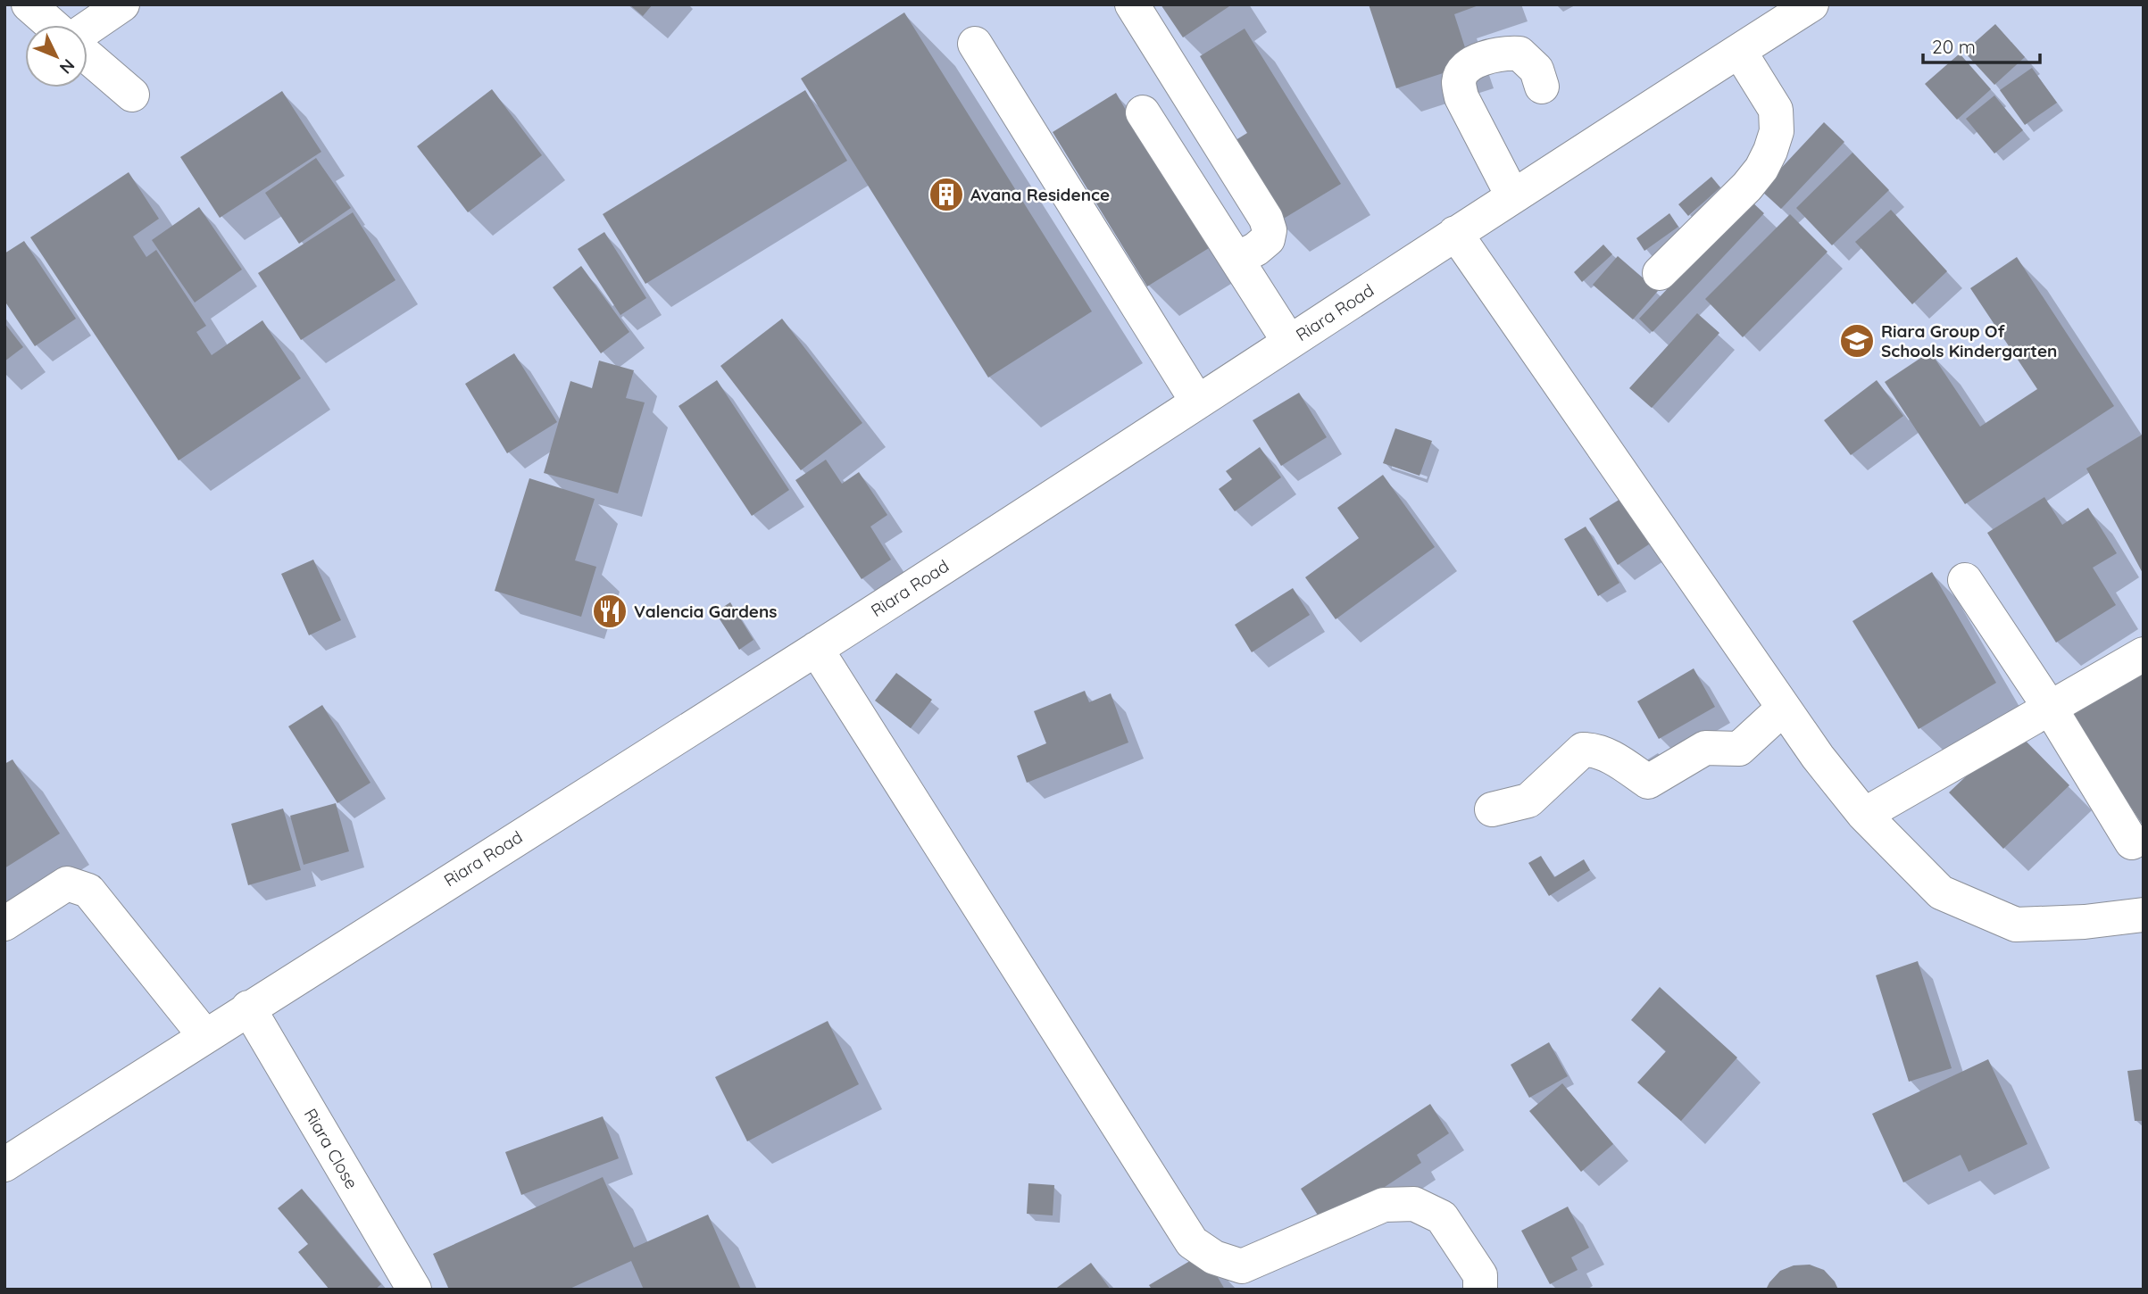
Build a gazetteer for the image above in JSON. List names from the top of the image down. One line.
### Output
{"streets":{"street":["Riara Road","Riara Close"]},"crossings":[["Riara Road","Riara Close"]],"places":{"building":["Avana Residence"],"school or university":["Riara Group Of Schools Kindergarten"],"restaurant":["Valencia Gardens"]},"scale_bar":"20 m","north":"bottom right"}
